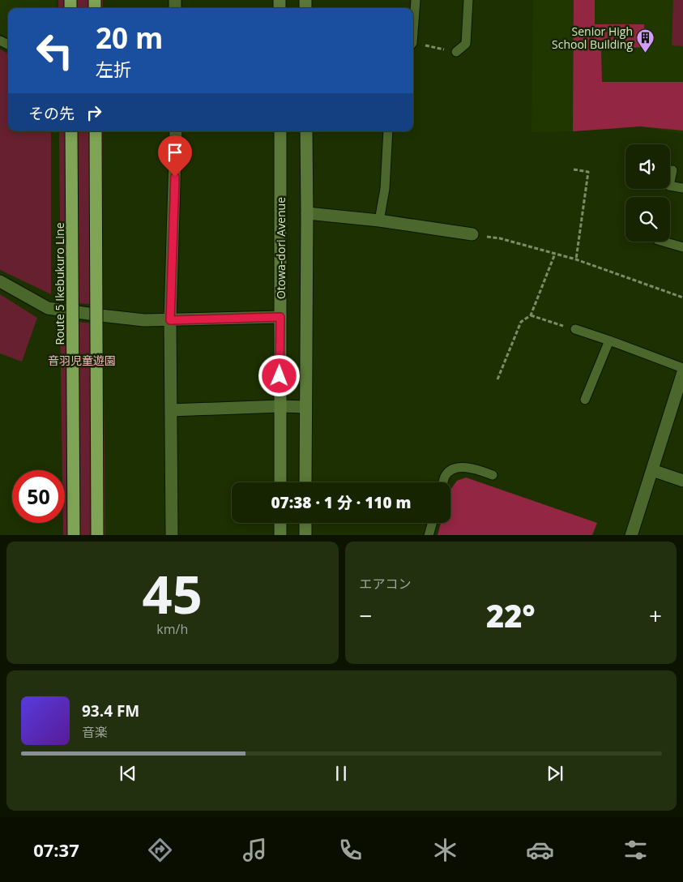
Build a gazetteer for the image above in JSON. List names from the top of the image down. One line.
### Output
{"streets":{"highway":["Route 5 Ikebukuro Line"],"main road":["Otowa-dori Avenue"]},"parks":["音羽児童遊園"],"places":{"building":["Senior High School Building"]},"page":{"turn":["20 m","左折"],"then":"その先","limit":"50","trip":"07:38 · 1 分 · 110 m","tile":[["45","km/h"],"エアコン"],"heat":["−","22°","+"],"song":["93.4 FM","音楽"],"tabs":"07:37"}}
